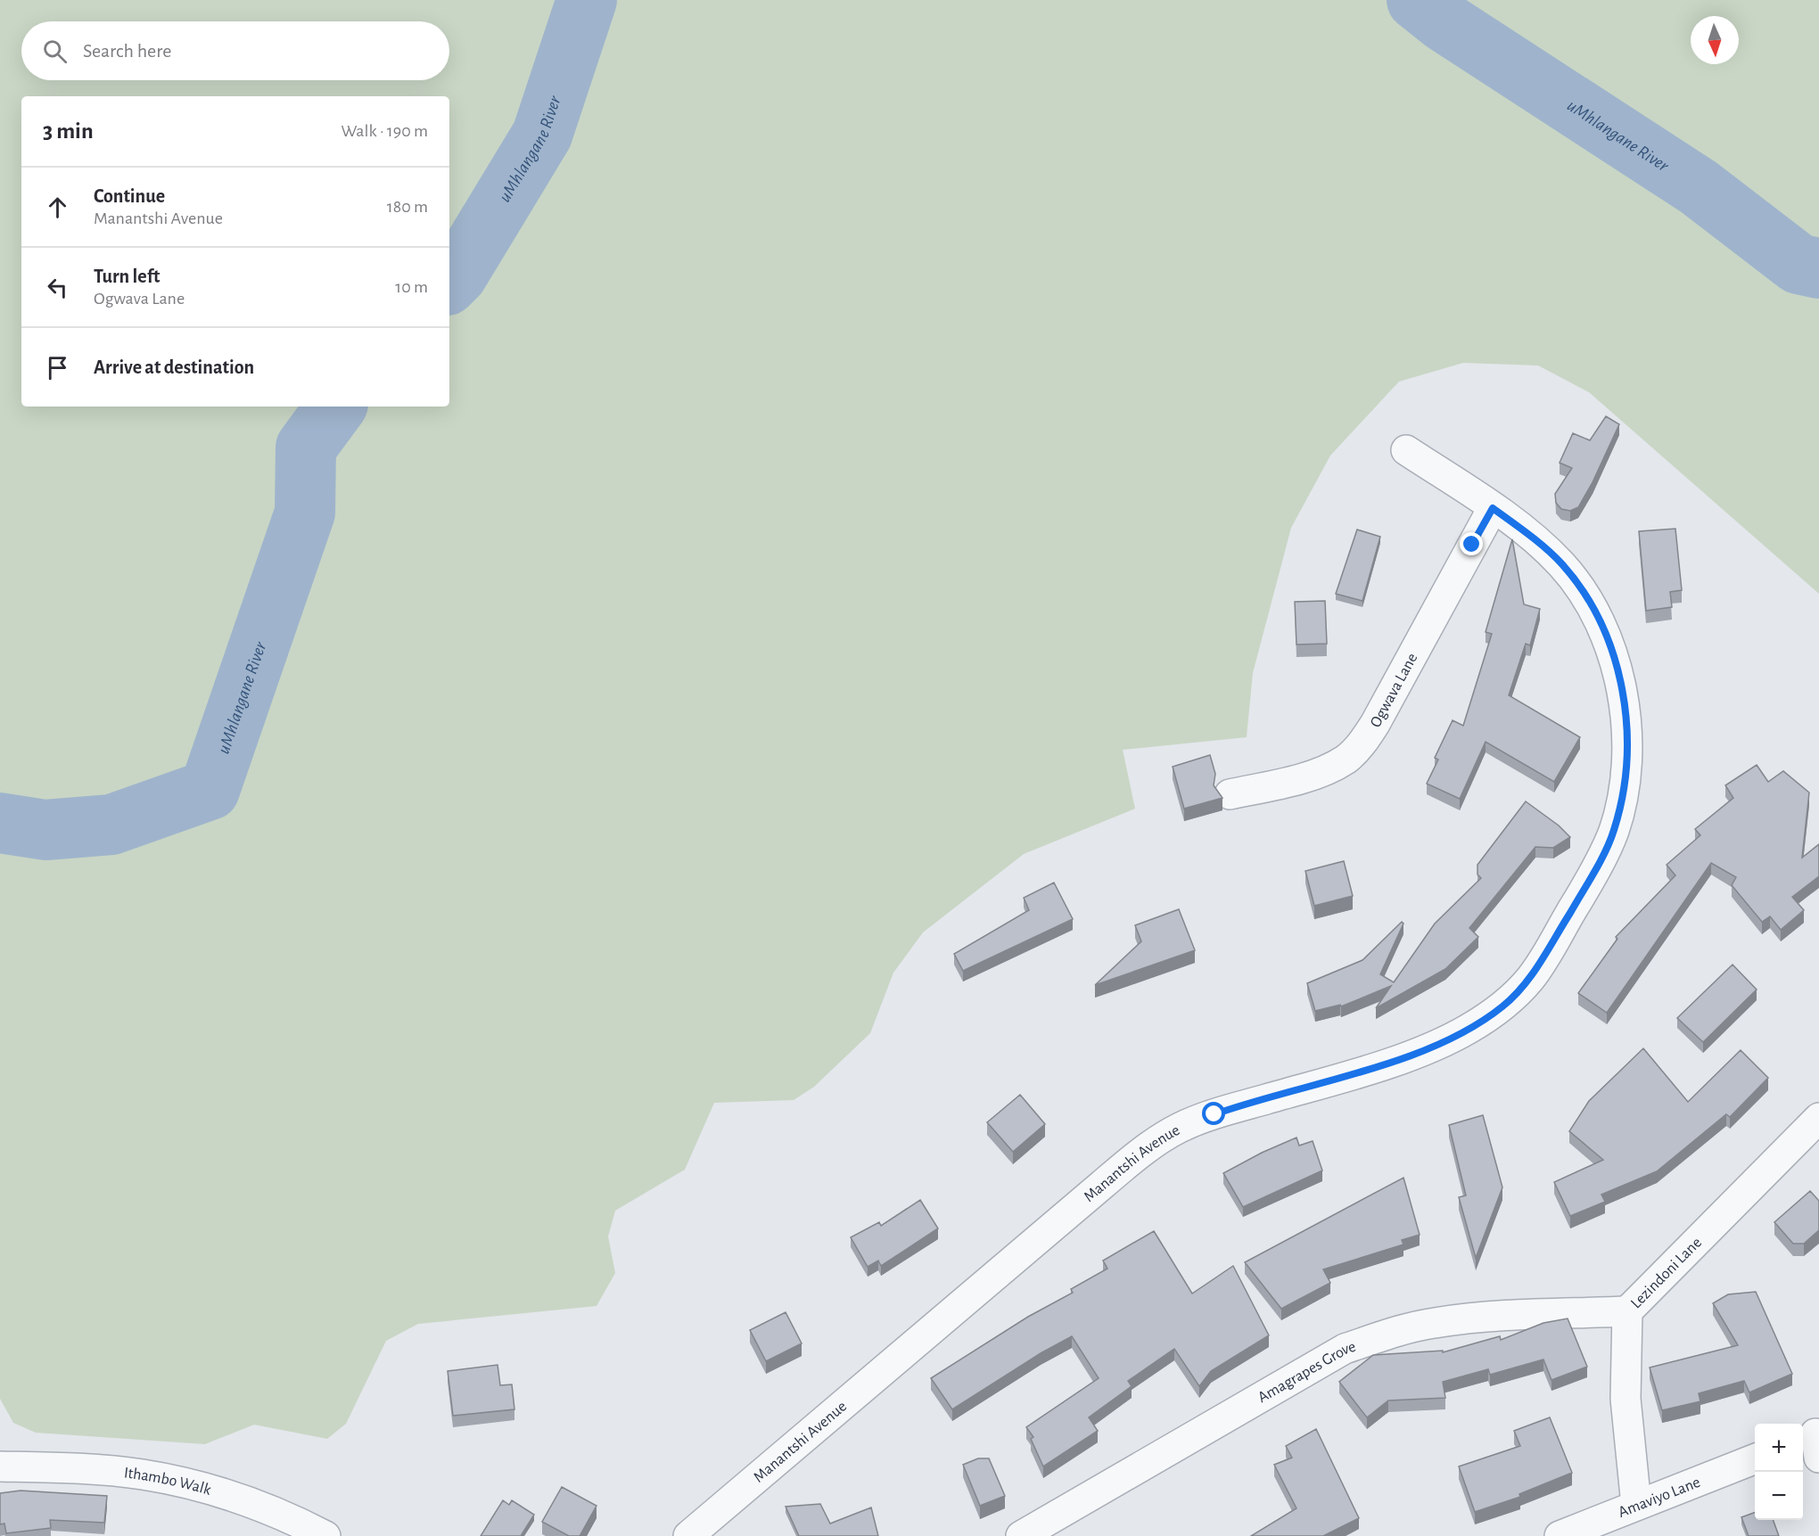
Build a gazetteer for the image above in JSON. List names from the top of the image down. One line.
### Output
{"streets":{"street":["Ogwava Lane","Manantshi Avenue","Lezindoni Lane","Amagrapes Grove","Ithambo Walk","Amaviyo Lane"]},"crossings":[["Ogwava Lane","Manantshi Avenue"],["Lezindoni Lane","Amagrapes Grove"],["Lezindoni Lane","Amaviyo Lane"]],"water":["uMhlangane River"],"north":"bottom","page":{"search":"Search here","heading":["3 min","Walk · 190 m"],"list":[["Continue","Manantshi Avenue","180 m"],["Turn left","Ogwava Lane","10 m"],"Arrive at destination"],"map_buttons":["+","−"]}}
